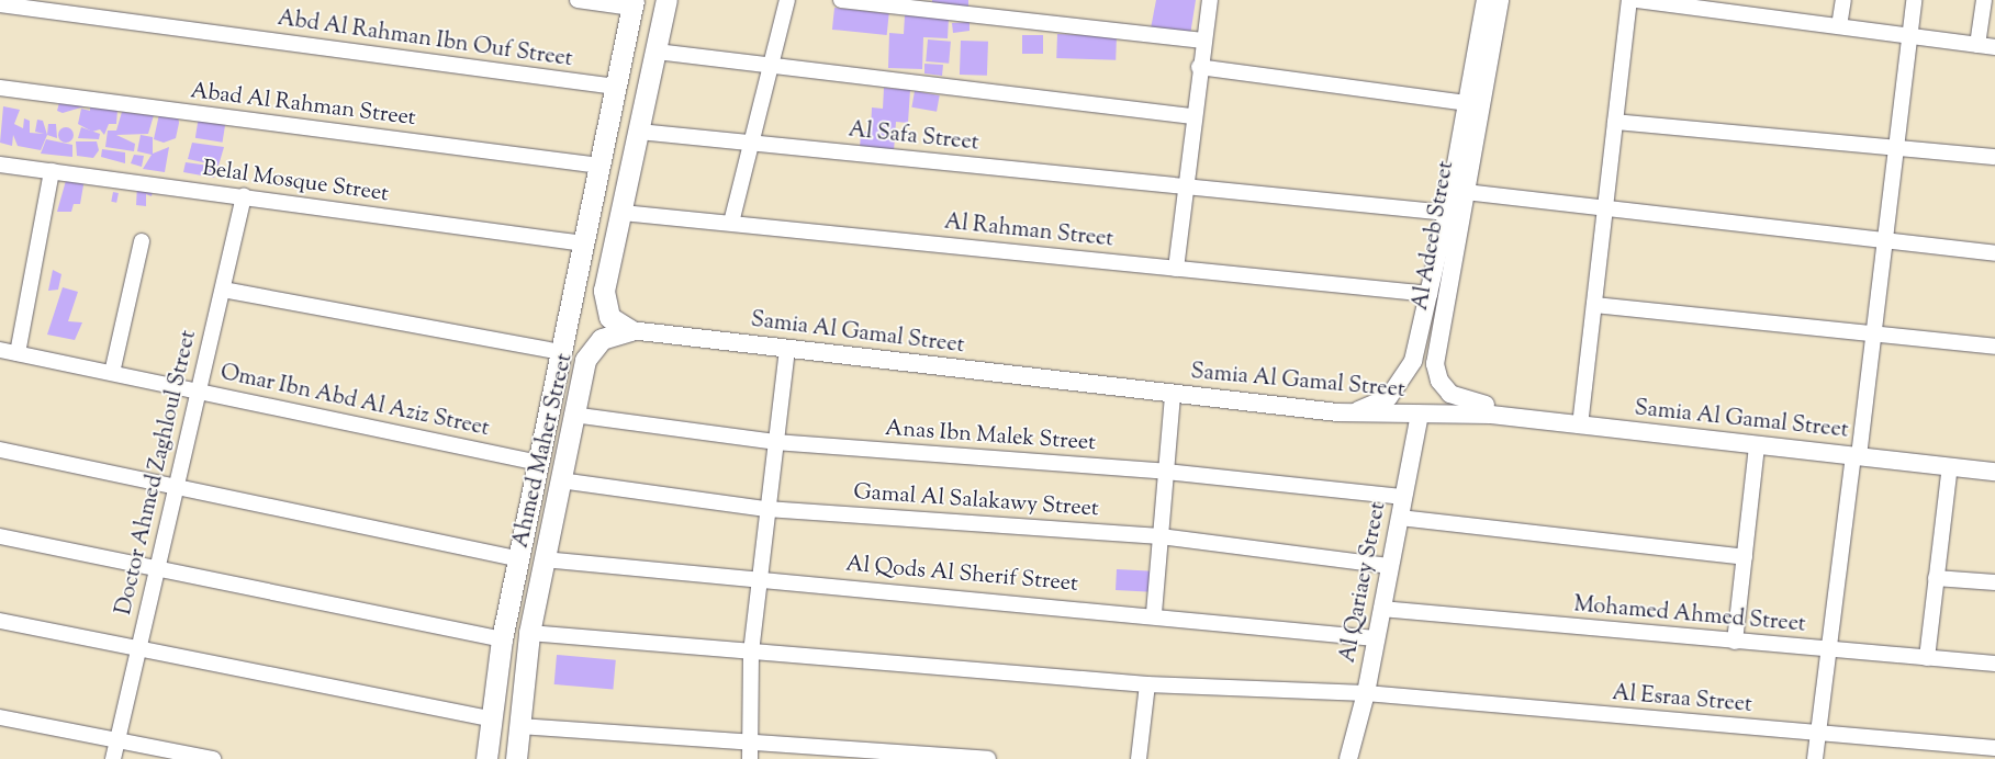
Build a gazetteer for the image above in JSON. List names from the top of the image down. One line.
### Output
{"streets":{"main road":["Ahmed Maher Street"],"street":["Abd Al Rahman Ibn Ouf Street","Abad Al Rahman Street","Al Safa Street","Belal Mosque Street","Al Rahman Street","Al Adeeb Street","Samia Al Gamal Street","Omar Ibn Abd Al Aziz Street","Anas Ibn Malek Street","Doctor Ahmed Zaghloul Street","Gamal Al Salakawy Street","Al Qods Al Sherif Street","Al Qariaey Street","Mohamed Ahmed Street","Al Esraa Street"]},"crossings":[["Abd Al Rahman Ibn Ouf Street","Ahmed Maher Street"],["Abad Al Rahman Street","Ahmed Maher Street"],["Al Safa Street","Al Adeeb Street"],["Belal Mosque Street","Ahmed Maher Street"],["Belal Mosque Street","Doctor Ahmed Zaghloul Street"],["Al Rahman Street","Al Adeeb Street"],["Al Adeeb Street","Samia Al Gamal Street"],["Samia Al Gamal Street","Ahmed Maher Street"],["Samia Al Gamal Street","Al Qariaey Street"],["Omar Ibn Abd Al Aziz Street","Ahmed Maher Street"],["Omar Ibn Abd Al Aziz Street","Doctor Ahmed Zaghloul Street"],["Anas Ibn Malek Street","Ahmed Maher Street"],["Anas Ibn Malek Street","Al Qariaey Street"],["Ahmed Maher Street","Gamal Al Salakawy Street"],["Ahmed Maher Street","Al Qods Al Sherif Street"],["Ahmed Maher Street","Al Esraa Street"],["Gamal Al Salakawy Street","Al Qariaey Street"],["Al Qods Al Sherif Street","Al Qariaey Street"],["Al Qariaey Street","Mohamed Ahmed Street"],["Al Qariaey Street","Al Esraa Street"]]}
